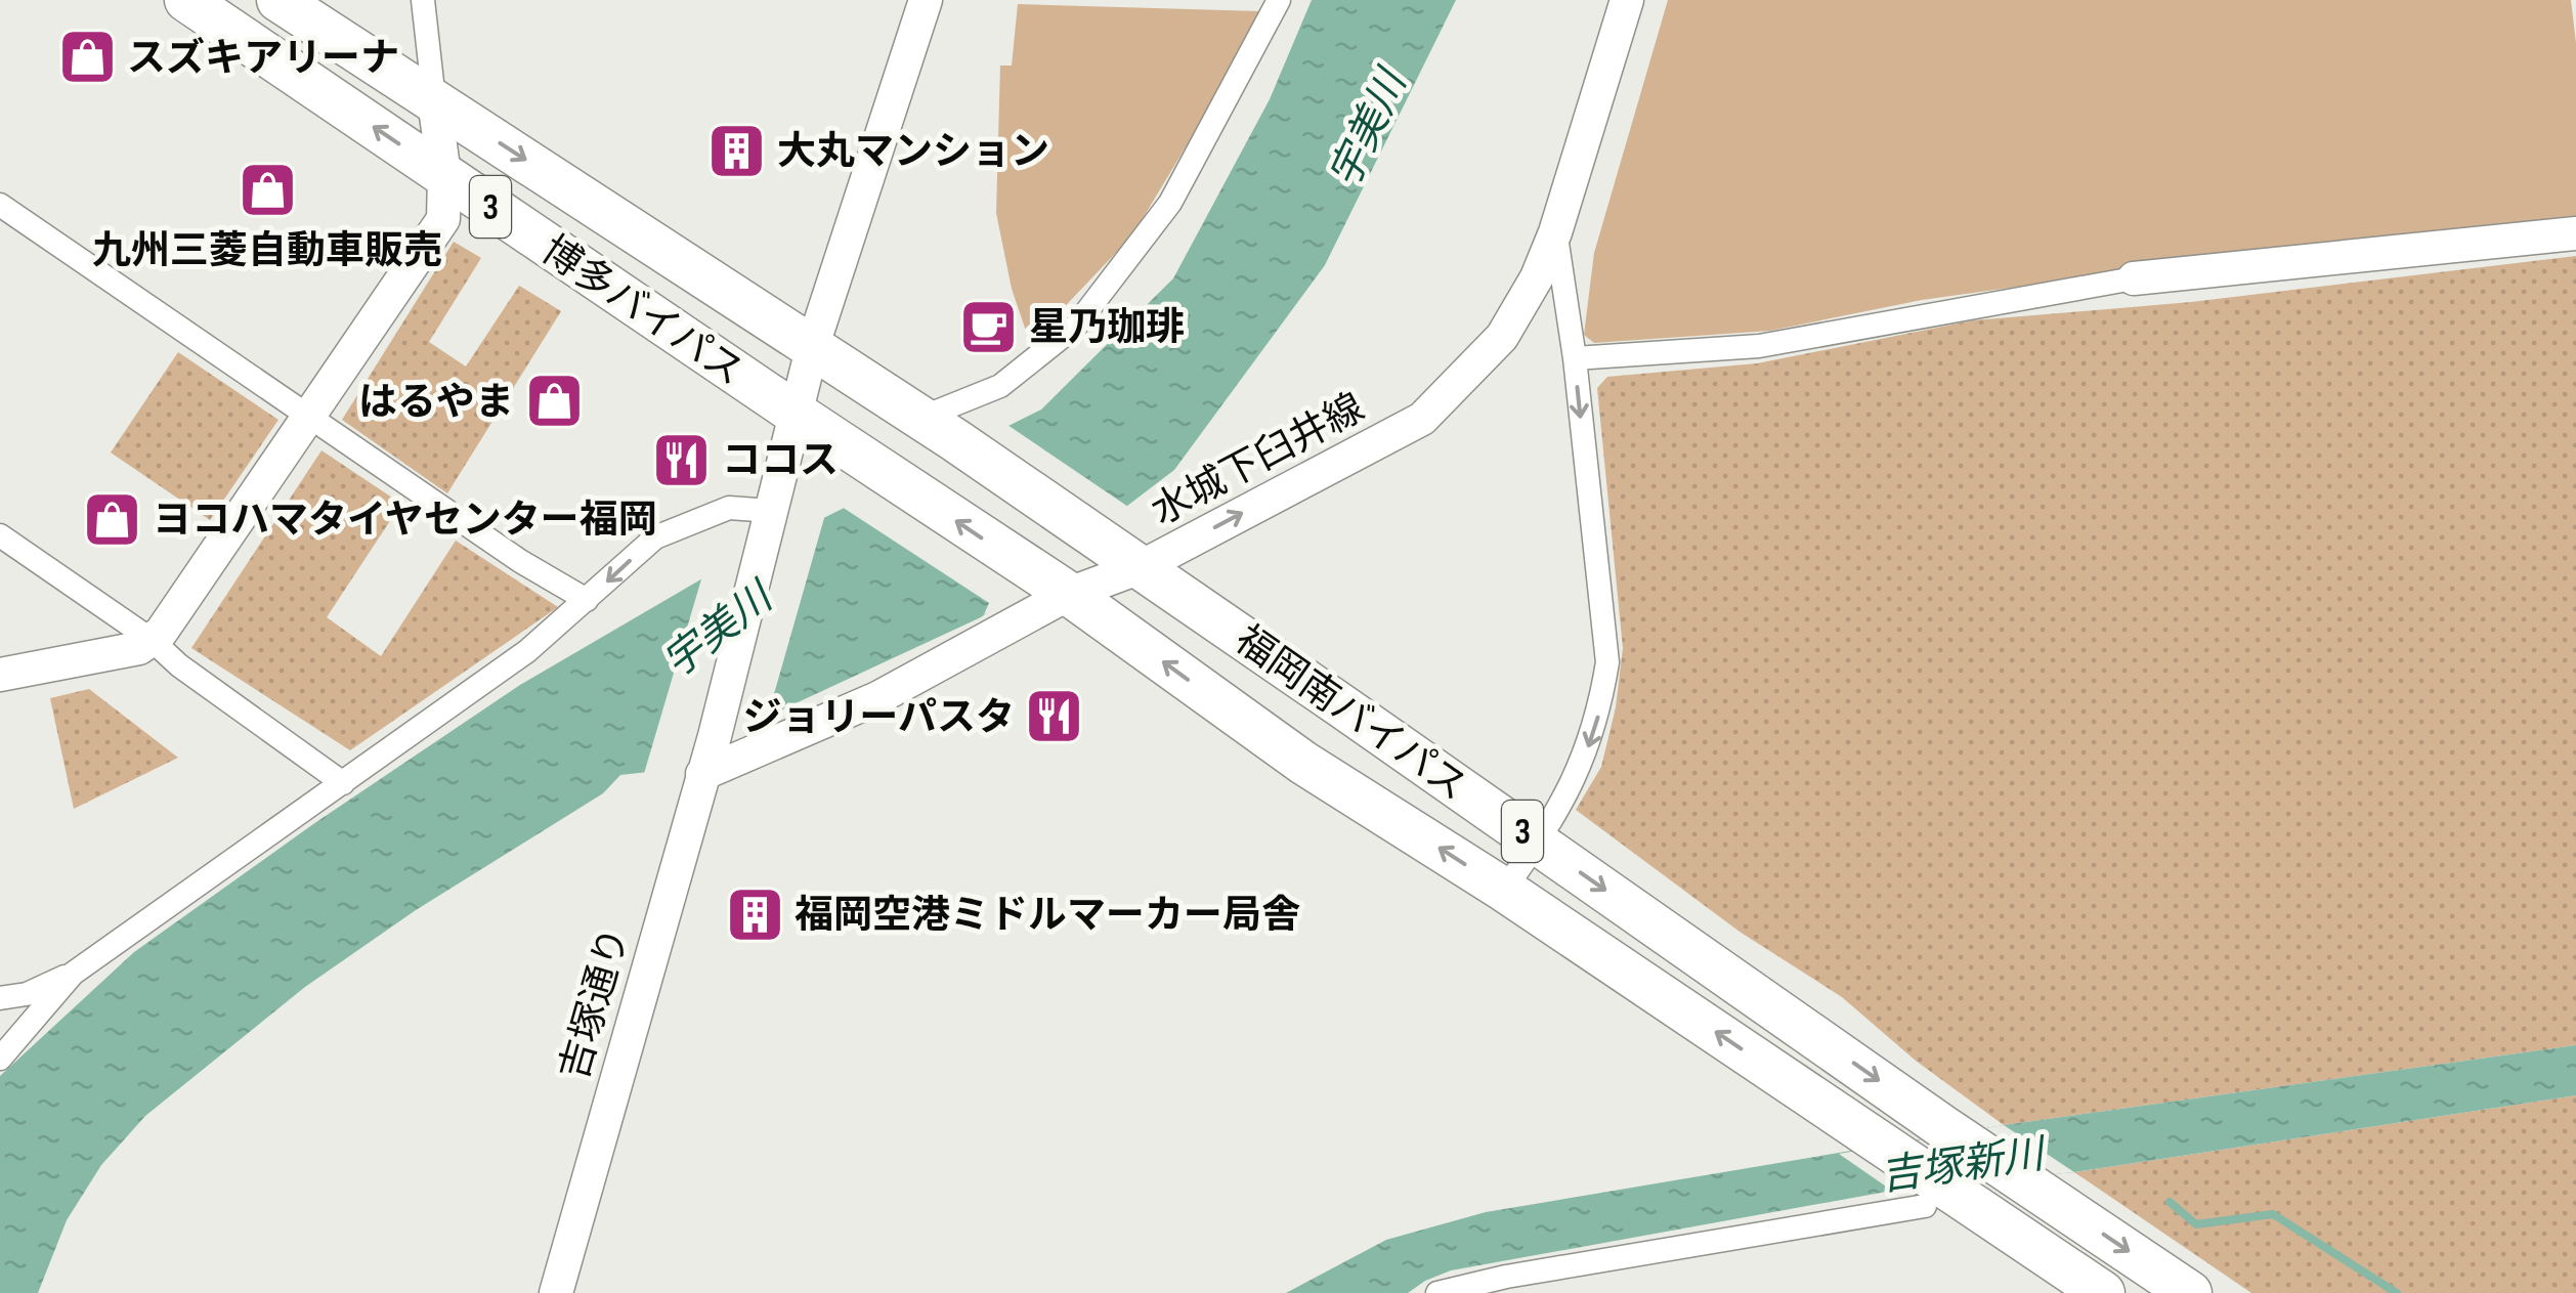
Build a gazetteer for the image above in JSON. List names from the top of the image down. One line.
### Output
{"streets":{"highway":["3","博多バイパス","福岡南バイパス"],"main road":["水城下臼井線","吉塚通り"]},"crossings":[["博多バイパス","福岡南バイパス"],["水城下臼井線","福岡南バイパス"],["水城下臼井線","吉塚通り"]],"one_way":["水城下臼井線"],"water":["宇美川","吉塚新川"],"places":{"shop":["スズキアリーナ","九州三菱自動車販売","はるやま","ヨコハマタイヤセンター福岡"],"building":["大丸マンション","福岡空港ミドルマーカー局舎"],"cafe":["星乃珈琲"],"restaurant":["ココス","ジョリーパスタ"]}}
